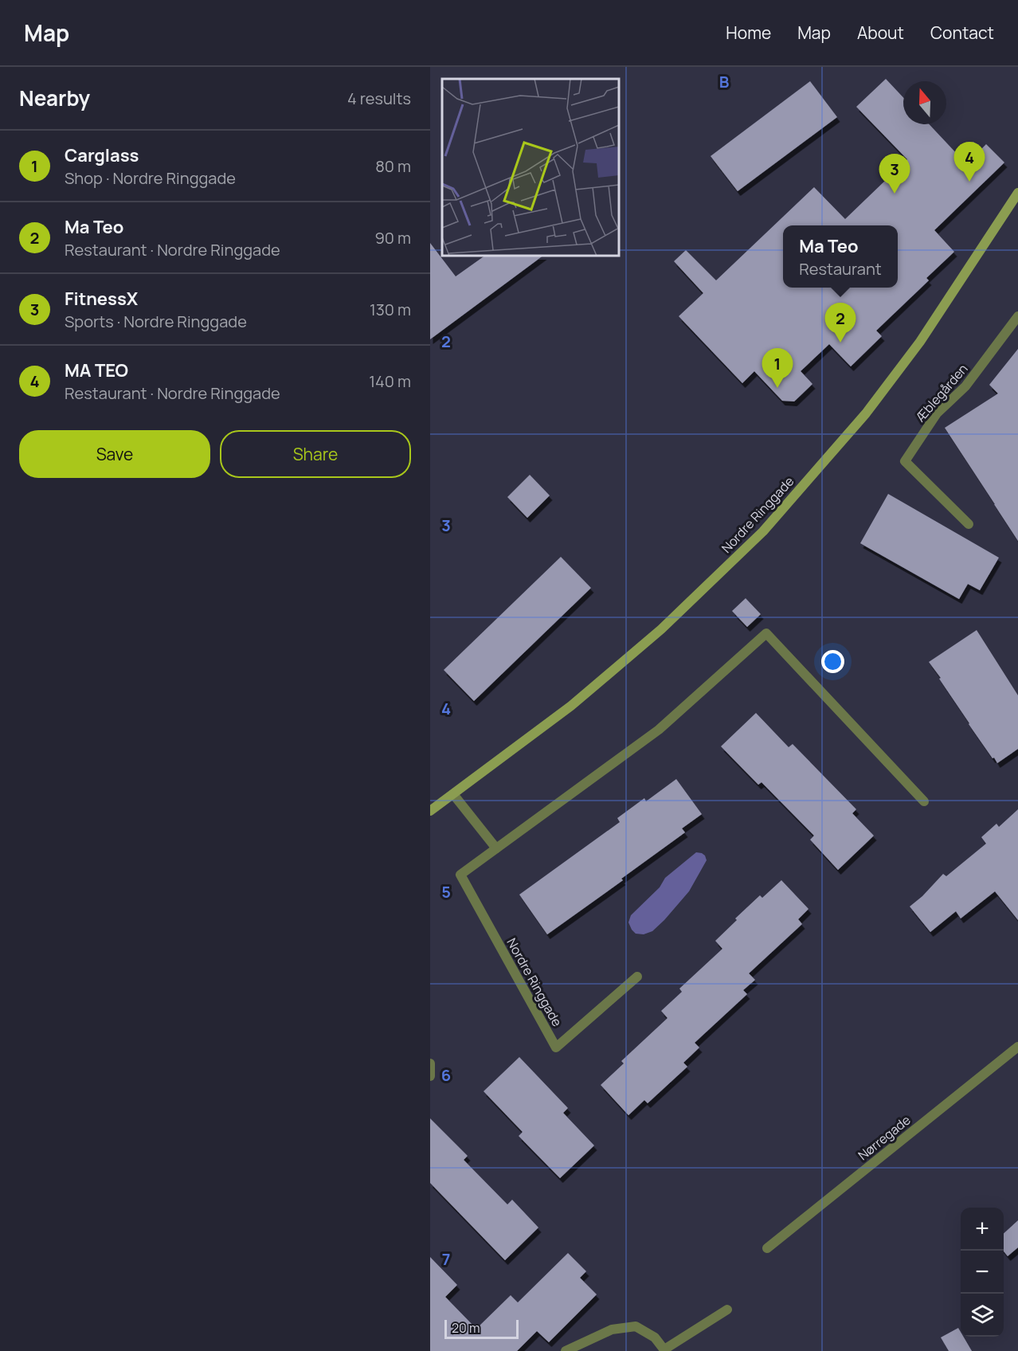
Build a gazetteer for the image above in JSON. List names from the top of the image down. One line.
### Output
{"streets":{"street":["Æblegården","Nordre Ringgade","Nørregade"]},"scale_bar":"20 m","north":"top","page":{"header":"Map","nav":["Home","Map","About","Contact"],"heading":["Nearby","4 results"],"list":[{"mark":"1","name":"Carglass","note":"Shop · Nordre Ringgade","value":"80 m"},{"mark":"2","name":"Ma Teo","note":"Restaurant · Nordre Ringgade","value":"90 m"},{"mark":"3","name":"FitnessX","note":"Sports · Nordre Ringgade","value":"130 m"},{"mark":"4","name":"MA TEO","note":"Restaurant · Nordre Ringgade","value":"140 m"}],"pins":["4","3","2","1"],"popup":["Ma Teo","Restaurant"],"buttons":["Save","Share"],"map_buttons":["+","−"],"scale":"20 m"},"grid":{"columns":["B"],"rows":["2","3","4","5","6","7"]}}
